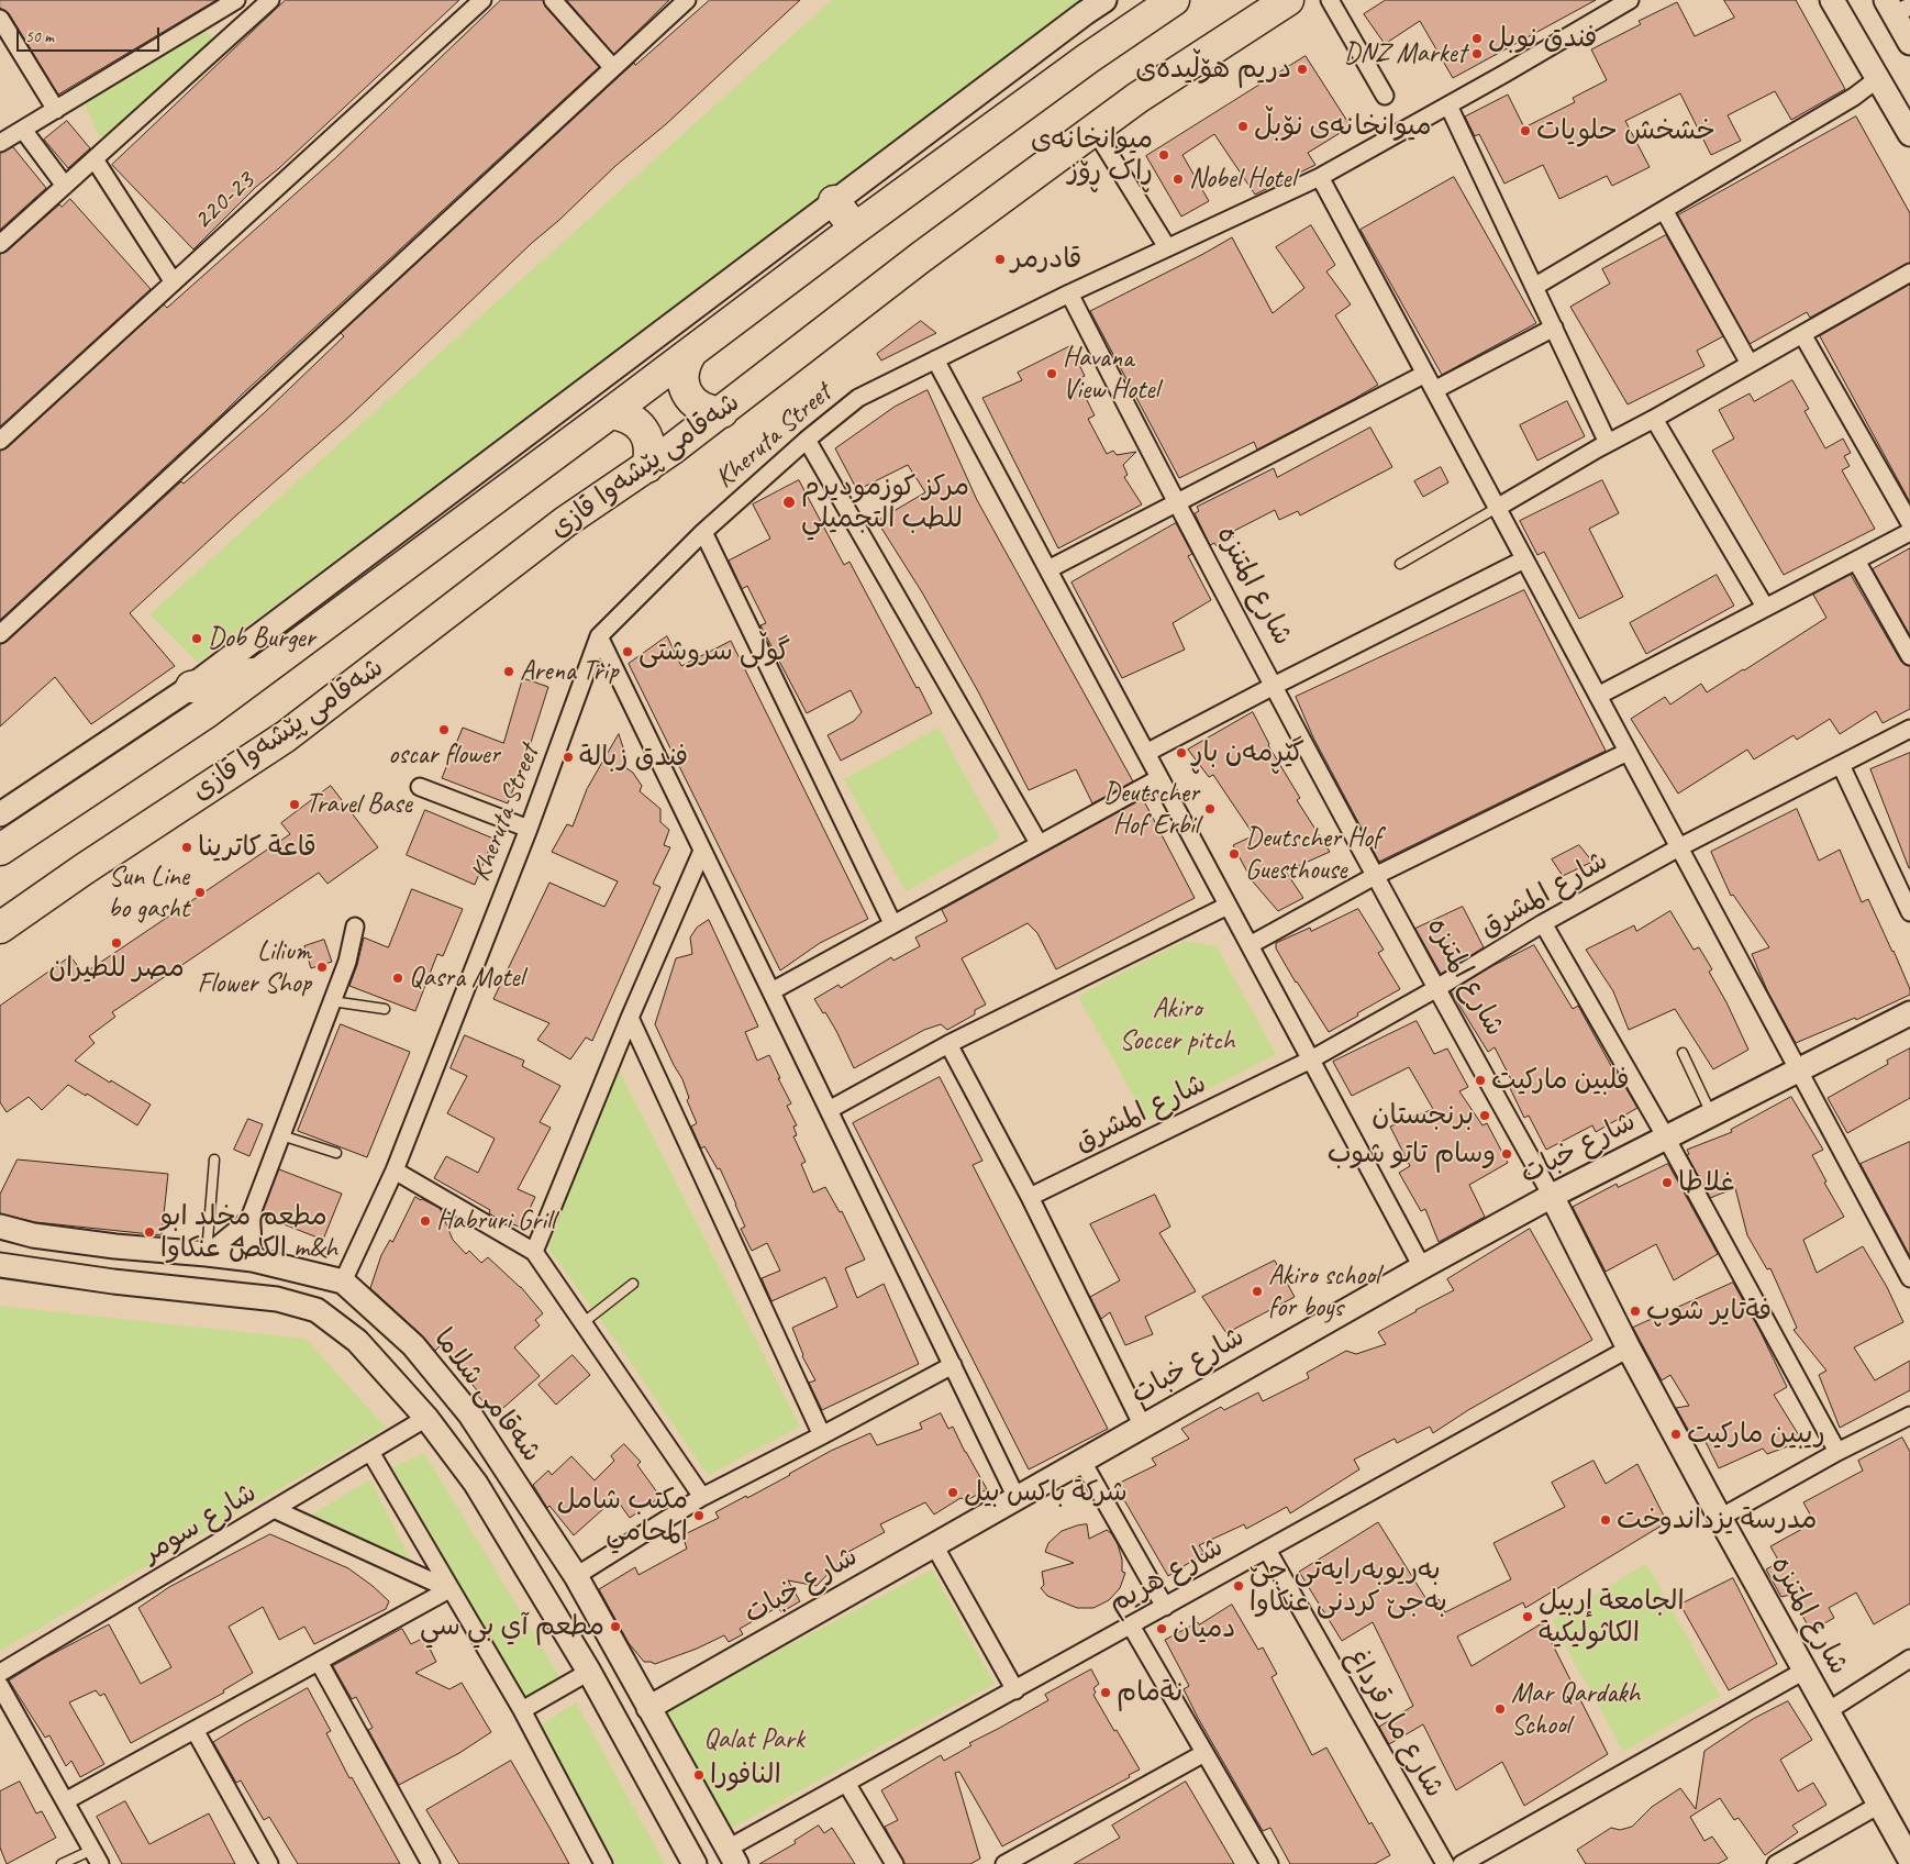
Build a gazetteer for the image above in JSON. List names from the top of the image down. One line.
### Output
{"streets":{"highway":["شەقامی پێشەوا قازی"],"street":["220-23","Kheruta Street","شارع المتنزه","شارع المشرق","شارع خبات","شەقامی شلاما","شارع سومر","شارع هريم","شارع مار قرداغ"]},"crossings":[["Kheruta Street","شارع المتنزه"],["Kheruta Street","شەقامی شلاما"],["شارع المتنزه","شارع المشرق"],["شارع المتنزه","شارع خبات"],["شارع المتنزه","شارع هريم"],["شارع خبات","شەقامی شلاما"],["شەقامی شلاما","شارع هريم"],["شارع هريم","شارع مار قرداغ"]],"parks":["Akiro Soccer pitch","Qalat Park"],"places":["فندق نوبل","DNZ Market","دریم ھۆڵیدەی","میوانخانەی نۆبڵ","خشخش حلويات","میوانخانەی ڕاک ڕۆز","Nobel Hotel","قادرمر","Havana View Hotel","مركز كوزموديرم للطب التجميلي","Dob Burger","گوڵی سروشتی","Arena Trip","oscar flower","گێڕمەن باڕ","فندق زبالة","Travel Base","Deutscher Hof Erbil","قاعة كاترينا","Deutscher Hof Guesthouse","Sun Line bo gasht","مصر للطیران","Lilium Flower Shop","Qasra Motel","فلبين ماركيت","برنجستان","وسام تاتو شوب","غلاطا","Habruri Grill","مطعم مخلد ابو الكص عنكاوا m&h","Akiro school for boys","فةتاير شوپ","ريبين ماركيت","شركة باكس بيل","مكتب شامل المحامي","مدرسة يزداندوخت","بەریوبەرایەتی جێ بەجێ کردنی عنکاوا","الجامعة إربيل الكاثوليكية","مطعم آي بي سي","دميان","نةمام","Mar Qardakh School","النافورا"],"scale_bar":"50 m"}
